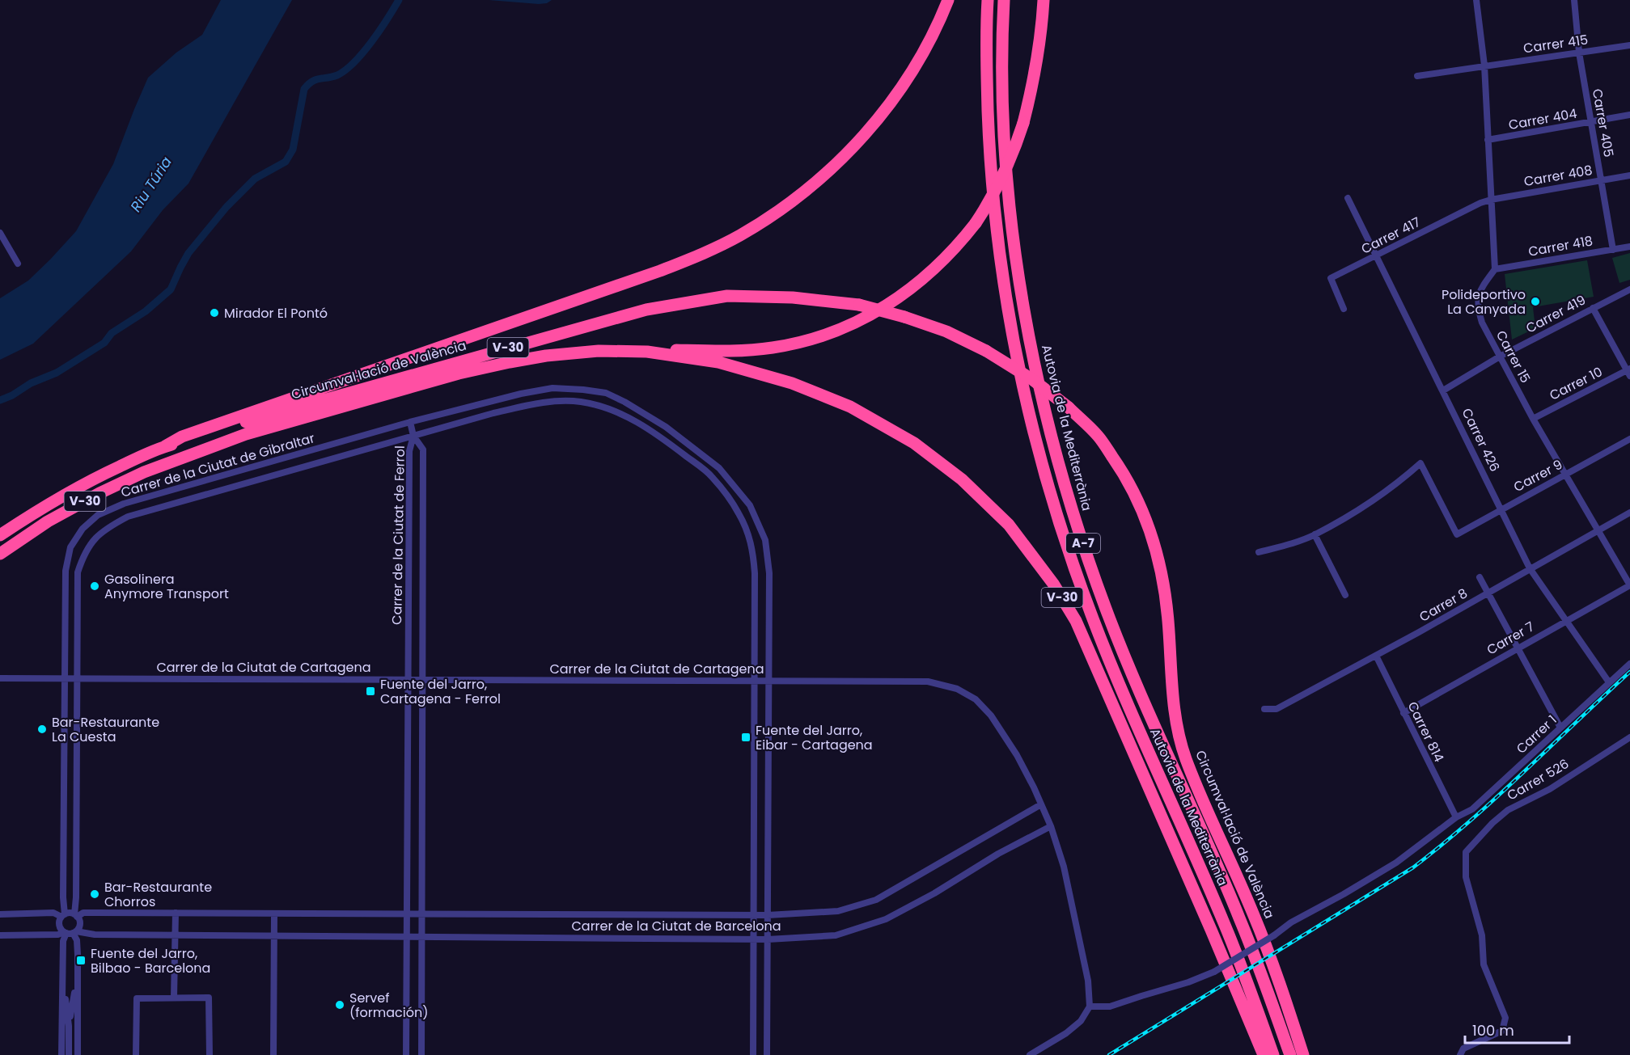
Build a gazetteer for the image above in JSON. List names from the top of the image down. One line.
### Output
{"streets":{"highway":["V-30","Circumval·lació de València","Autovia de la Mediterrània","A-7"],"street":["Carrer 415","Carrer 404","Carrer 405","Carrer 408","Carrer 417","Carrer 418","Carrer 419","Carrer 15","Carrer 10","Carrer 426","Carrer de la Ciutat de Gibraltar","Carrer 9","Carrer de la Ciutat de Ferrol","Carrer 8","Carrer 7","Carrer de la Ciutat de Cartagena","Carrer 814","Carrer 1","Carrer 526","Carrer de la Ciutat de Barcelona"]},"crossings":[["Carrer 415","Carrer 405"],["Carrer 404","Carrer 405"],["Carrer 405","Carrer 408"],["Carrer 405","Carrer 418"],["Carrer 408","Carrer 417"],["Carrer 417","Carrer 426"],["Carrer 418","Carrer 15"],["Carrer 419","Carrer 15"],["Carrer 419","Carrer 426"],["Carrer 15","Carrer 10"],["Carrer 15","Carrer 9"],["Carrer 15","Carrer 8"],["Carrer 15","Carrer 7"],["Carrer 426","Carrer 9"],["Carrer 426","Carrer 8"],["Carrer 426","Carrer 7"],["Carrer 426","Carrer 1"],["Carrer de la Ciutat de Gibraltar","Carrer de la Ciutat de Ferrol"],["Carrer de la Ciutat de Gibraltar","Carrer de la Ciutat de Cartagena"],["Carrer de la Ciutat de Gibraltar","Carrer de la Ciutat de Barcelona"],["Carrer de la Ciutat de Ferrol","Carrer de la Ciutat de Cartagena"],["Carrer de la Ciutat de Ferrol","Carrer de la Ciutat de Barcelona"],["Carrer 8","Carrer 814"],["Carrer 7","Carrer 814"],["Carrer de la Ciutat de Cartagena","Carrer de la Ciutat de Barcelona"],["Carrer 814","Carrer 1"]],"water":["Riu Túria"],"places":{"other":["Polideportivo La Canyada","Mirador El Pontó","Gasolinera Anymore Transport","Bar-Restaurante La Cuesta","Bar-Restaurante Chorros","Servef (formación)"],"transit":["Fuente del Jarro, Cartagena - Ferrol","Fuente del Jarro, Eibar - Cartagena","Fuente del Jarro, Bilbao - Barcelona"]},"scale_bar":"100 m"}
